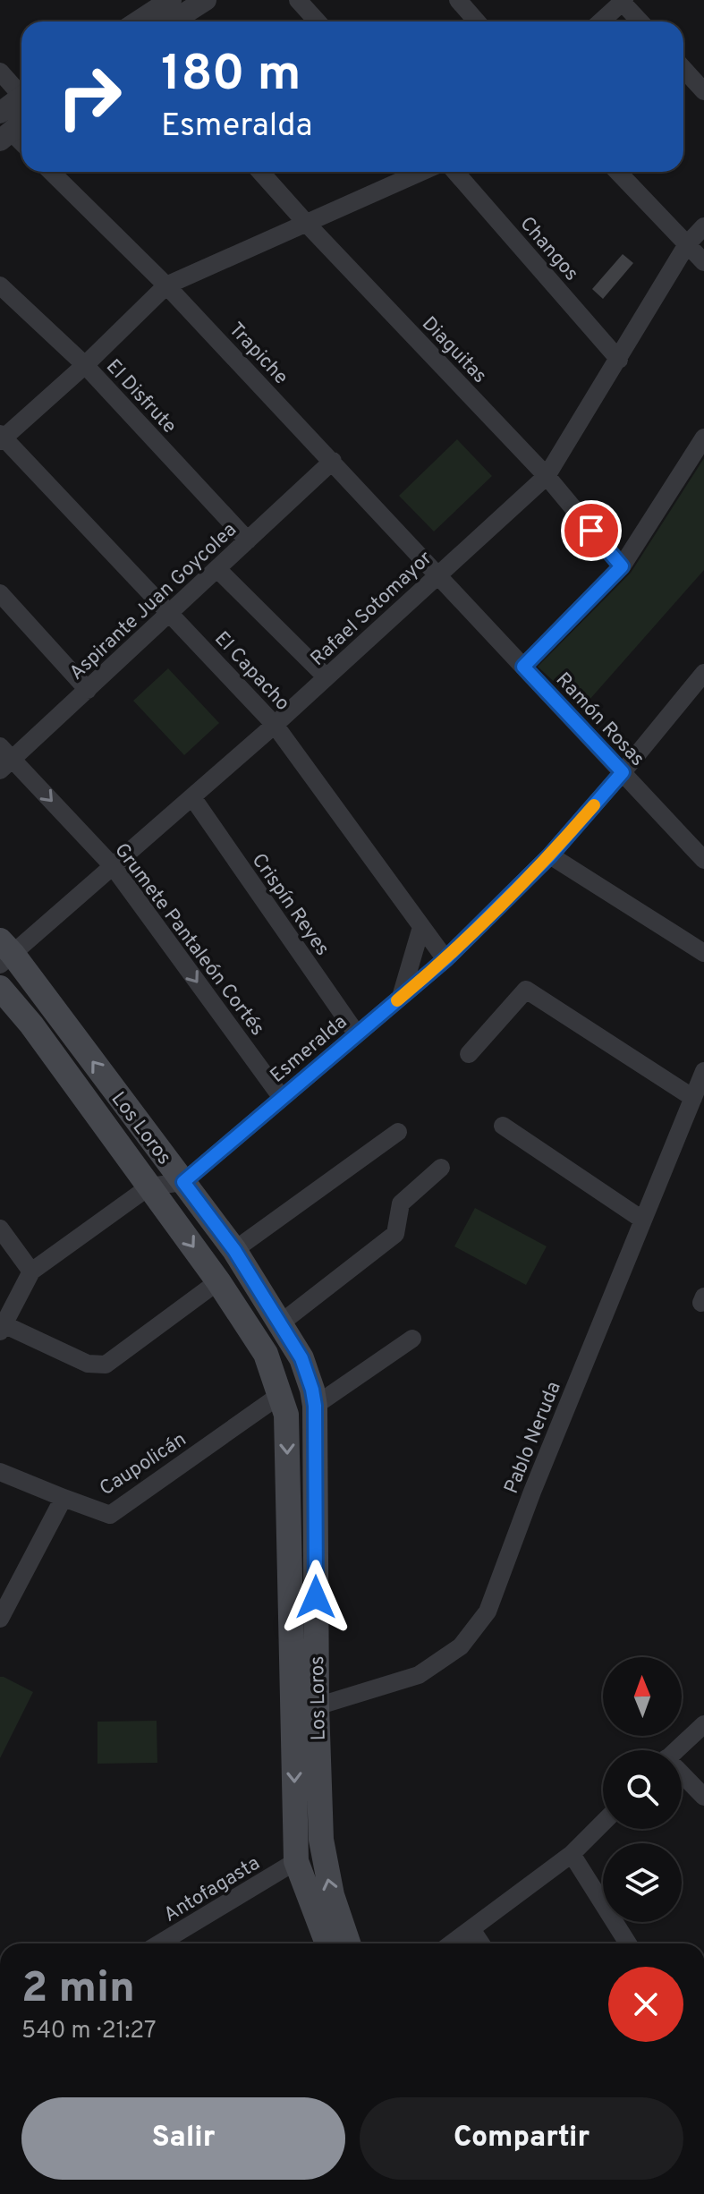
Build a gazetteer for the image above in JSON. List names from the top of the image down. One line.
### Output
{"streets":{"main road":["Los Loros"],"street":["Changos","Diaguitas","Trapiche","El Disfrute","Aspirante Juan Goycolea","Rafael Sotomayor","El Capacho","Ramón Rosas","Crispín Reyes","Grumete Pantaleón Cortés","Esmeralda","Pablo Neruda","Caupolicán","Antofagasta"]},"crossings":[["Changos","Rafael Sotomayor"],["Diaguitas","Rafael Sotomayor"],["Trapiche","Aspirante Juan Goycolea"],["Trapiche","Rafael Sotomayor"],["Trapiche","Ramón Rosas"],["El Disfrute","Aspirante Juan Goycolea"],["Aspirante Juan Goycolea","El Capacho"],["Aspirante Juan Goycolea","Grumete Pantaleón Cortés"],["Rafael Sotomayor","El Capacho"],["Rafael Sotomayor","Ramón Rosas"],["Rafael Sotomayor","Crispín Reyes"],["Rafael Sotomayor","Grumete Pantaleón Cortés"],["Rafael Sotomayor","Los Loros"],["El Capacho","Esmeralda"],["Ramón Rosas","Esmeralda"],["Crispín Reyes","Esmeralda"],["Grumete Pantaleón Cortés","Esmeralda"],["Esmeralda","Los Loros"],["Los Loros","Pablo Neruda"],["Los Loros","Caupolicán"],["Los Loros","Antofagasta"]],"one_way":["Grumete Pantaleón Cortés"],"north":"top","page":{"turn":["180 m","Esmeralda"],"heading":["2 min","540 m · 21:27"],"buttons":["Salir","Compartir"]}}
